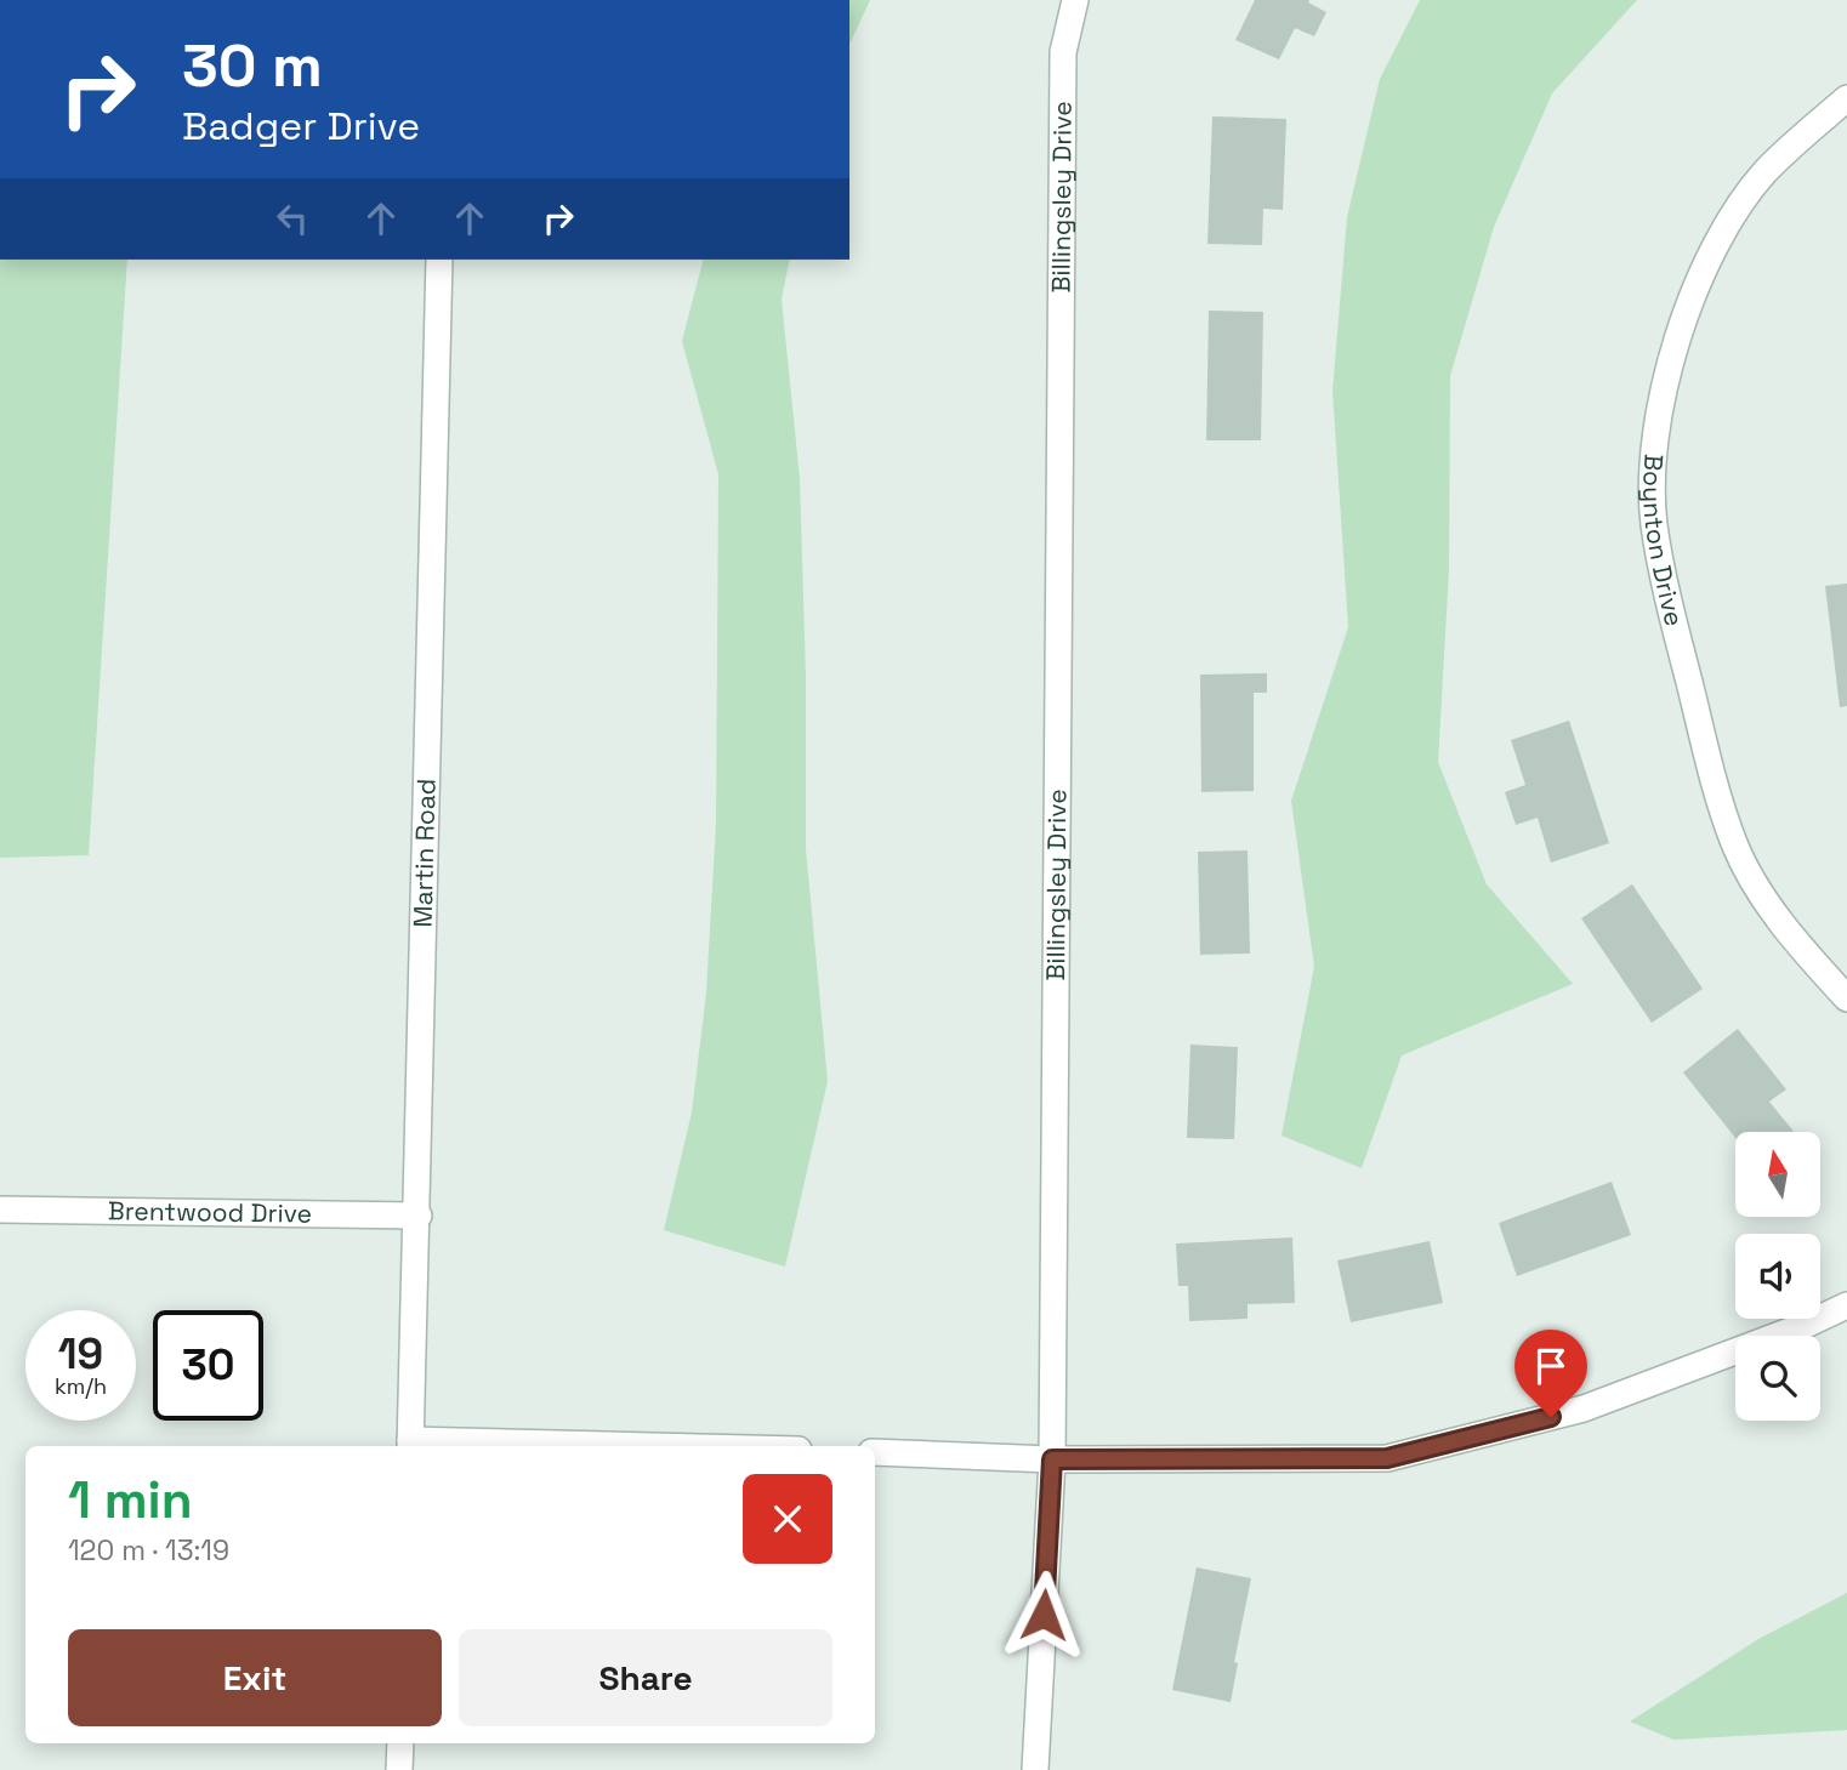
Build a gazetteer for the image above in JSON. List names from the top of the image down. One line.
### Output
{"streets":{"street":["Billingsley Drive","Boynton Drive","Martin Road","Brentwood Drive"]},"crossings":[["Martin Road","Brentwood Drive"]],"north":"top","page":{"turn":["30 m","Badger Drive"],"speed":"19 km/h","limit":"30","heading":["1 min","120 m · 13:19"],"buttons":["Exit","Share"]}}
